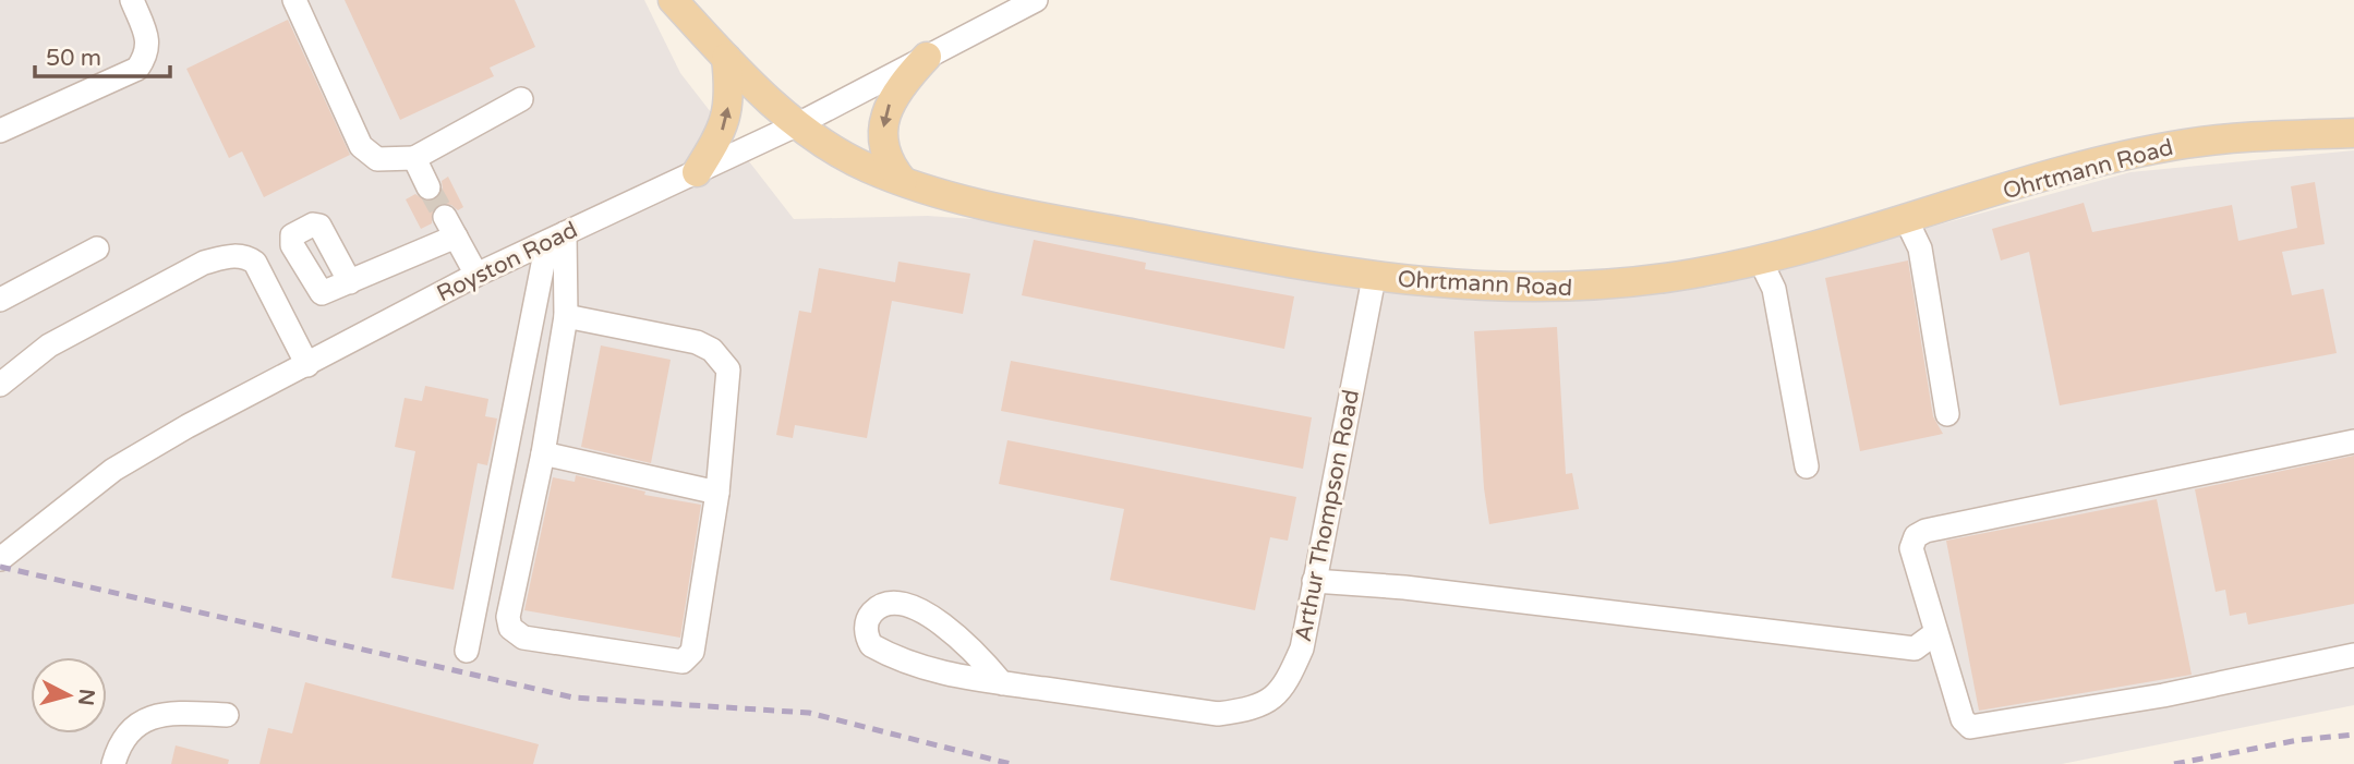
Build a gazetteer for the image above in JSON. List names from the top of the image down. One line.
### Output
{"streets":{"main road":["Ohrtmann Road"],"street":["Royston Road","Arthur Thompson Road"]},"crossings":[["Ohrtmann Road","Royston Road"],["Ohrtmann Road","Arthur Thompson Road"]],"scale_bar":"50 m","north":"right"}
